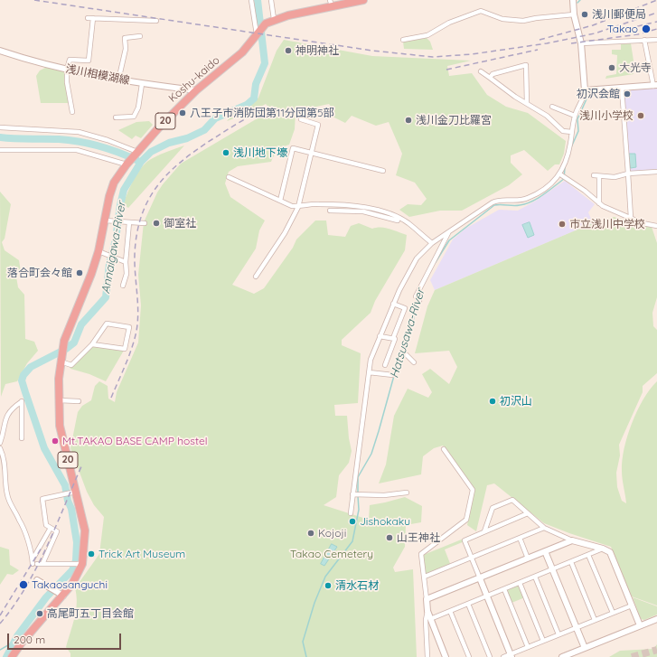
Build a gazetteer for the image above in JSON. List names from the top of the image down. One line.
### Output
{"streets":{"highway":["Koshu-kaido","20"],"street":["浅川相模湖線"]},"crossings":[["浅川相模湖線","Koshu-kaido"],["Koshu-kaido","20"]],"water":["Annaigawa-River","Hatsusawa-River"],"parks":["Takao Cemetery"],"places":["浅川郵便局","Takao","神明神社","大光寺","初沢会館","八王子市消防団第11分団第5部","浅川小学校","浅川金刀比羅宮","浅川地下壕","御室社","市立浅川中学校","落合町会々館","初沢山","Mt.TAKAO BASE CAMP hostel","Jishokaku","Kojoji","山王神社","Trick Art Museum","Takaosanguchi","清水石材","高尾町五丁目会館"],"scale_bar":"200 m"}
